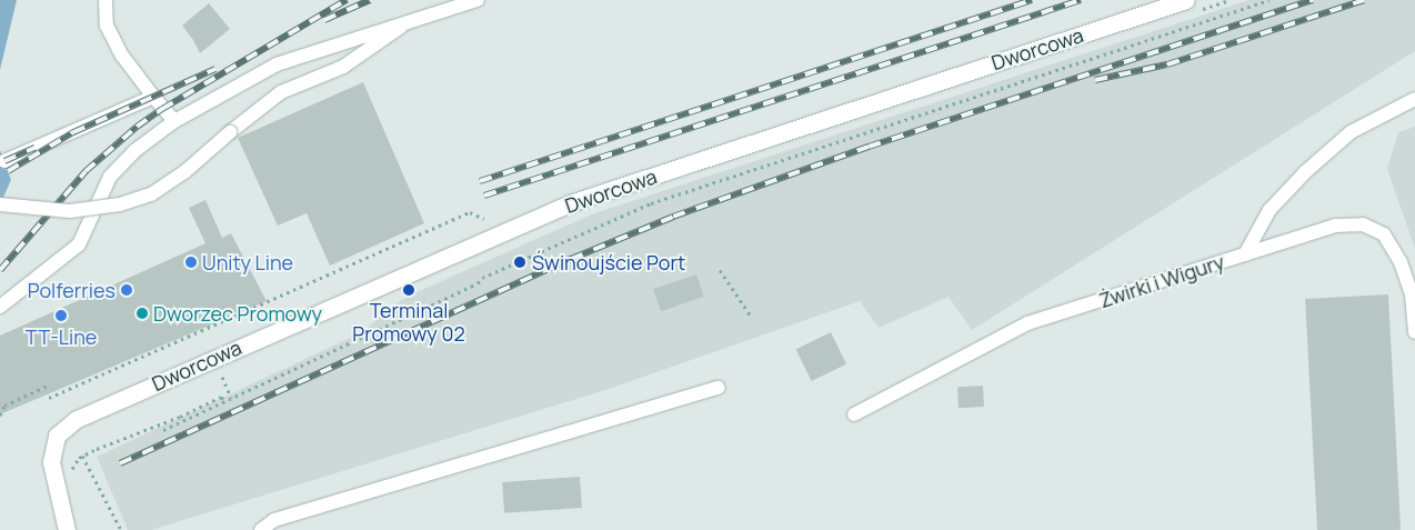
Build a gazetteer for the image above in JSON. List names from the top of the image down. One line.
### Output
{"streets":{"street":["Dworcowa"],"lane":["Żwirki i Wigury"]},"places":["Unity Line","Świnoujście Port","Polferries","Terminal Promowy 02","Dworzec Promowy","TT-Line"]}
